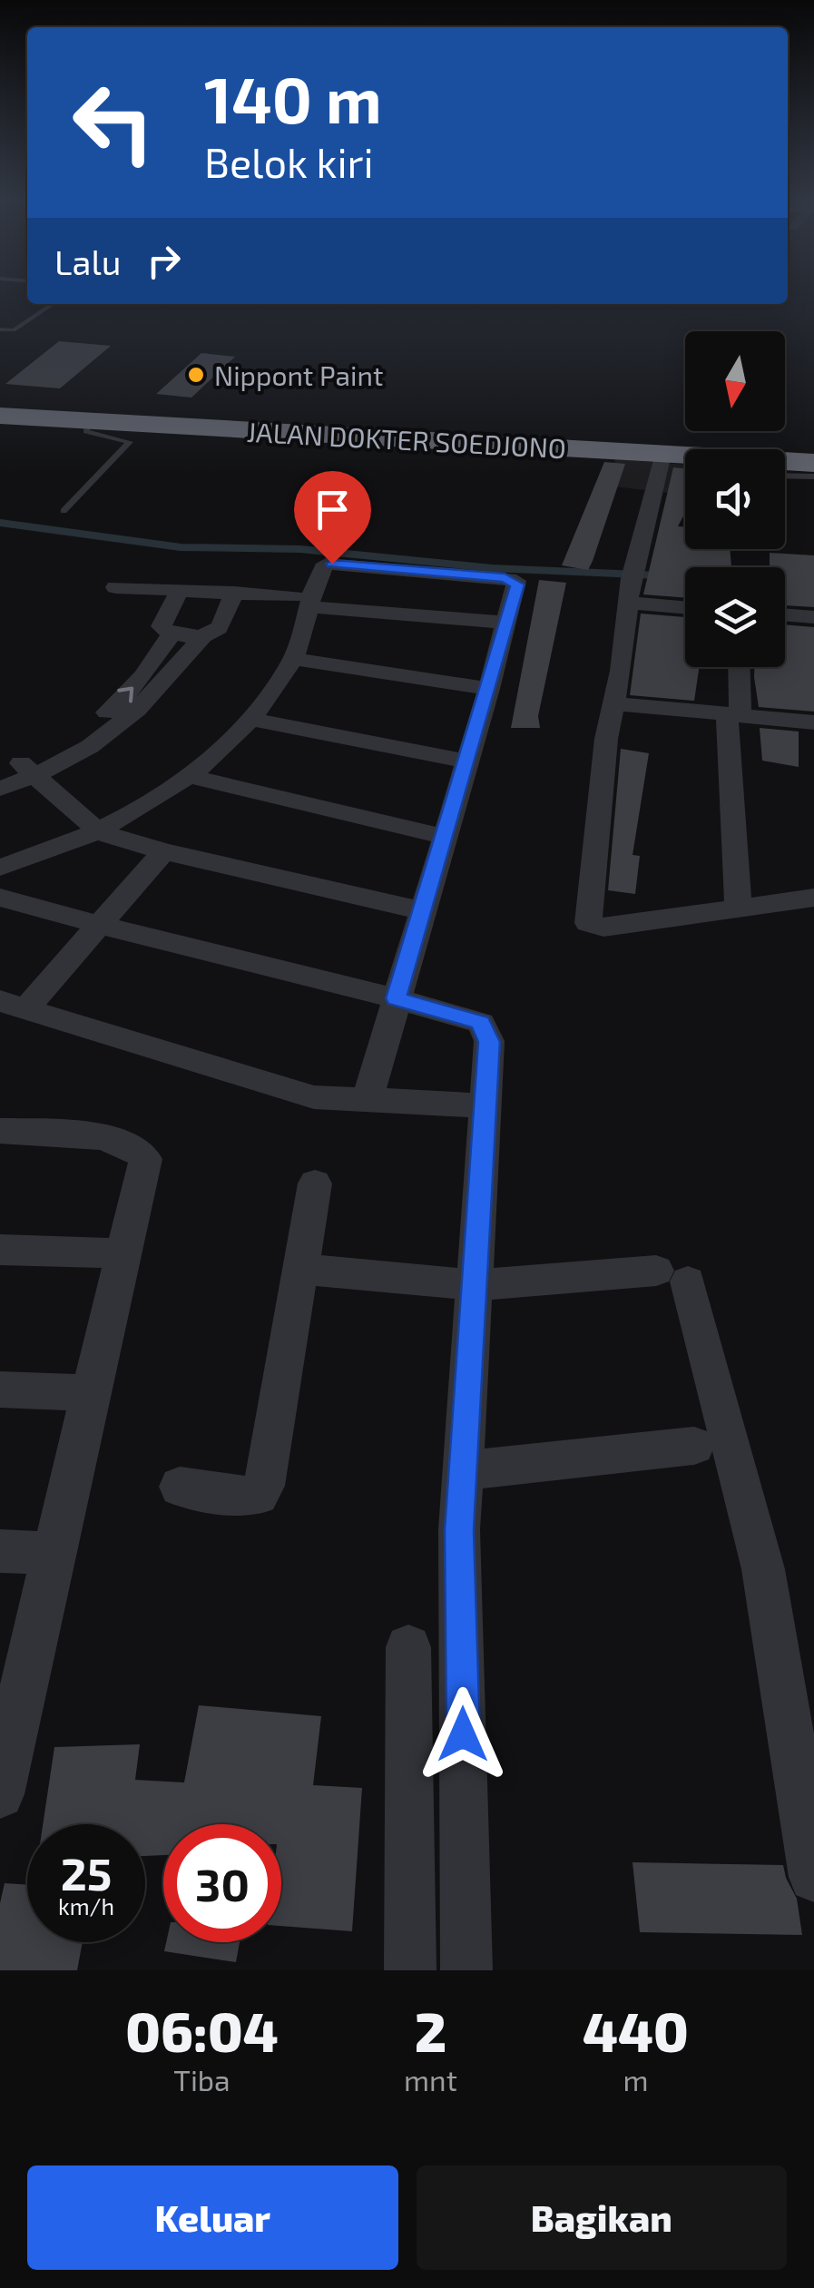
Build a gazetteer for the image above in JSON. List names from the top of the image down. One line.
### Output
{"streets":{"highway":["JALAN DOKTER SOEDJONO"]},"places":["Nippont Paint"],"north":"bottom","page":{"turn":["140 m","Belok kiri"],"then":"Lalu","speed":"25 km/h","limit":"30","eta":["06:04","Tiba","2","mnt","440","m"],"buttons":["Keluar","Bagikan"]}}
